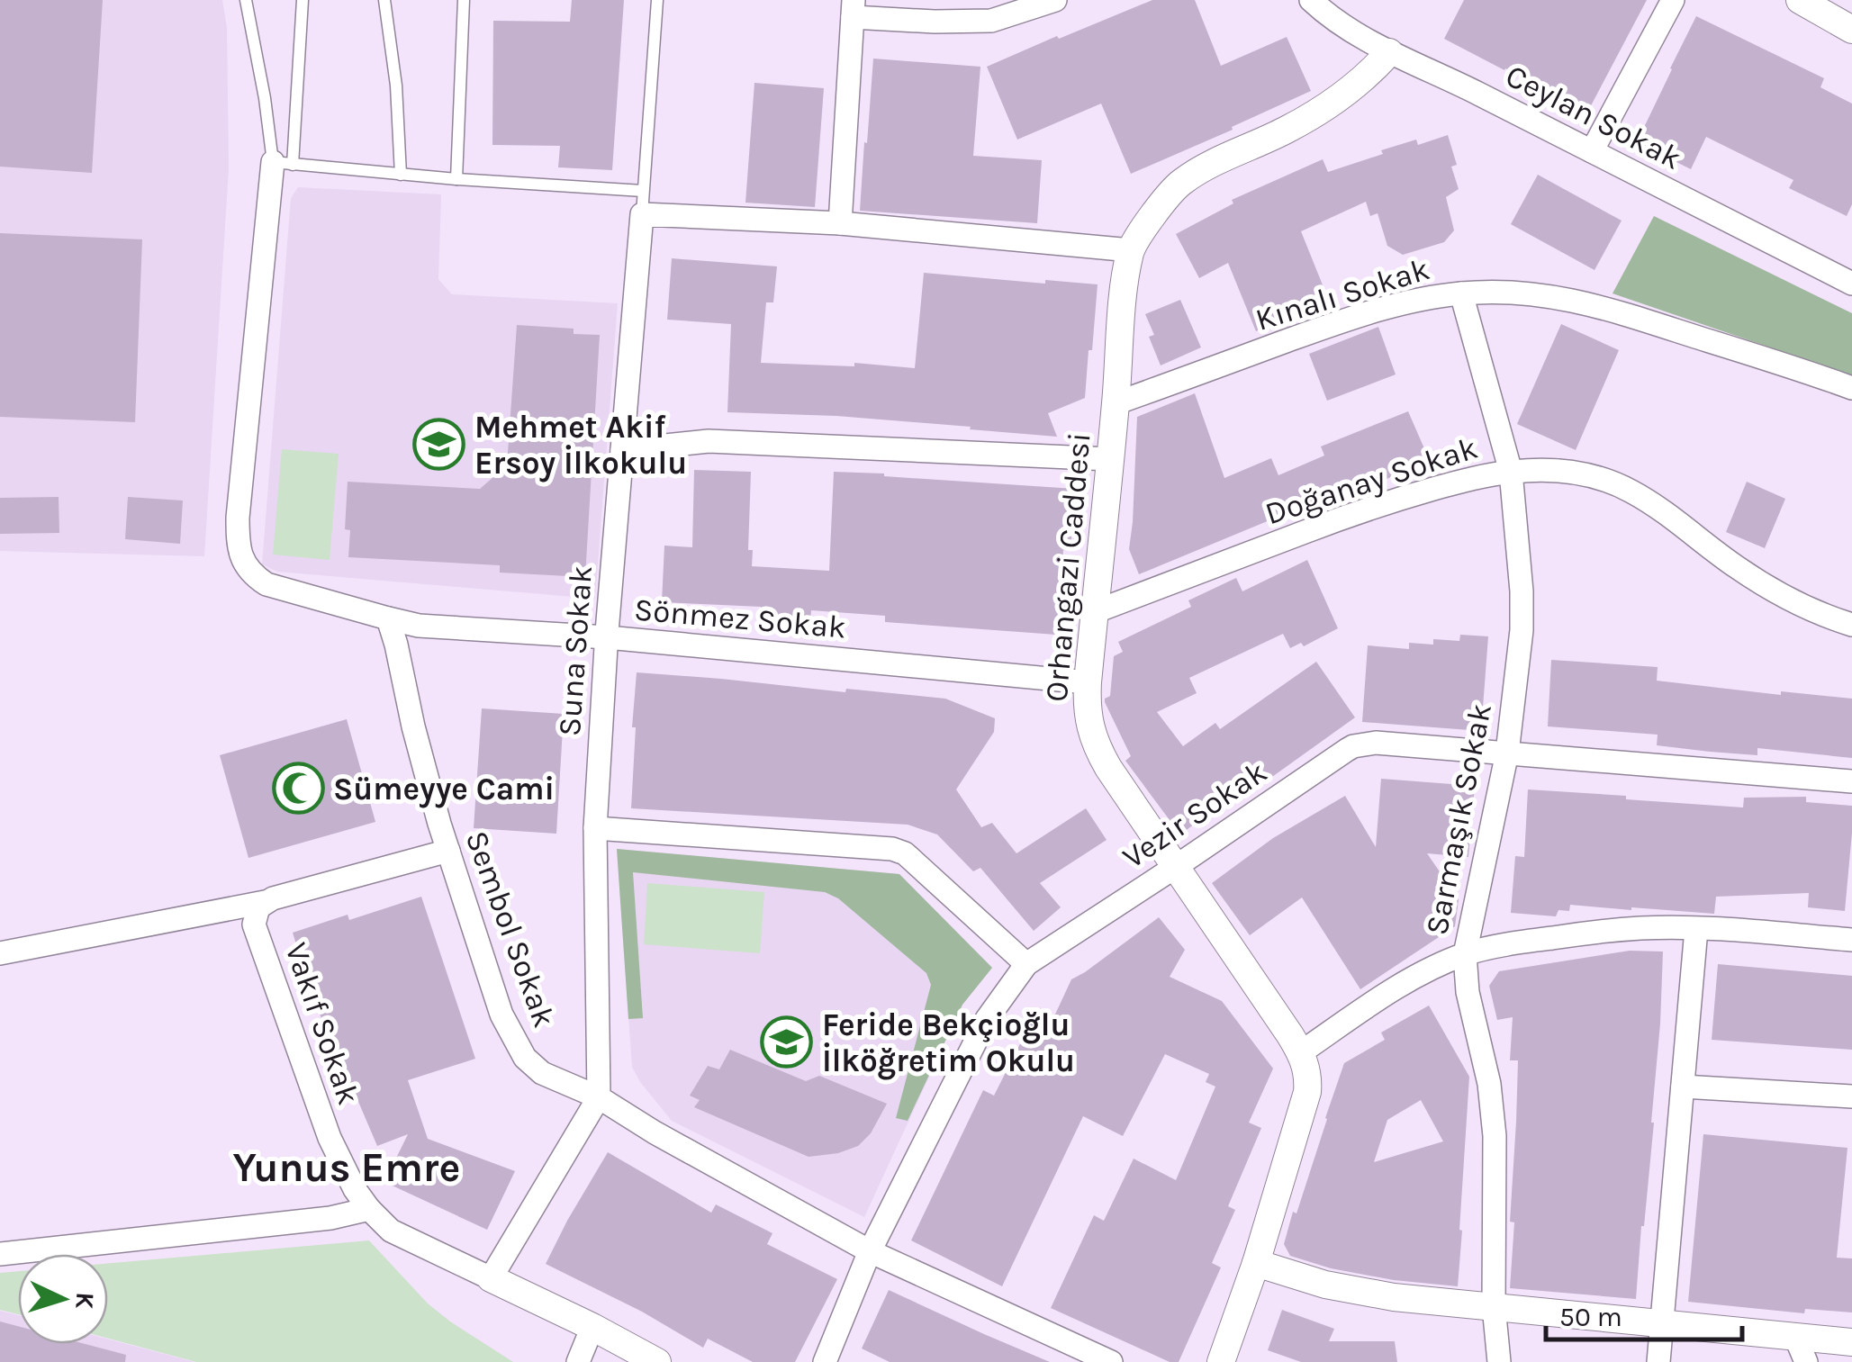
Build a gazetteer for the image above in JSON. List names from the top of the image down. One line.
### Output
{"streets":{"street":["Ceylan Sokak","Kınalı Sokak","Doğanay Sokak","Orhangazi Caddesi","Sönmez Sokak","Suna Sokak","Vezir Sokak","Sarmaşık Sokak","Sembol Sokak","Vakıf Sokak"]},"crossings":[["Ceylan Sokak","Orhangazi Caddesi"],["Kınalı Sokak","Orhangazi Caddesi"],["Kınalı Sokak","Sarmaşık Sokak"],["Doğanay Sokak","Orhangazi Caddesi"],["Doğanay Sokak","Sarmaşık Sokak"],["Orhangazi Caddesi","Sönmez Sokak"],["Orhangazi Caddesi","Vezir Sokak"],["Sönmez Sokak","Suna Sokak"],["Sönmez Sokak","Sembol Sokak"],["Suna Sokak","Sembol Sokak"],["Vezir Sokak","Sarmaşık Sokak"],["Vezir Sokak","Sembol Sokak"]],"districts":["Yunus Emre"],"places":{"school or university":["Mehmet Akif Ersoy İlkokulu","Feride Bekçioğlu İlköğretim Okulu"],"mosque":["Sümeyye Cami"]},"scale_bar":"50 m","north":"right"}
